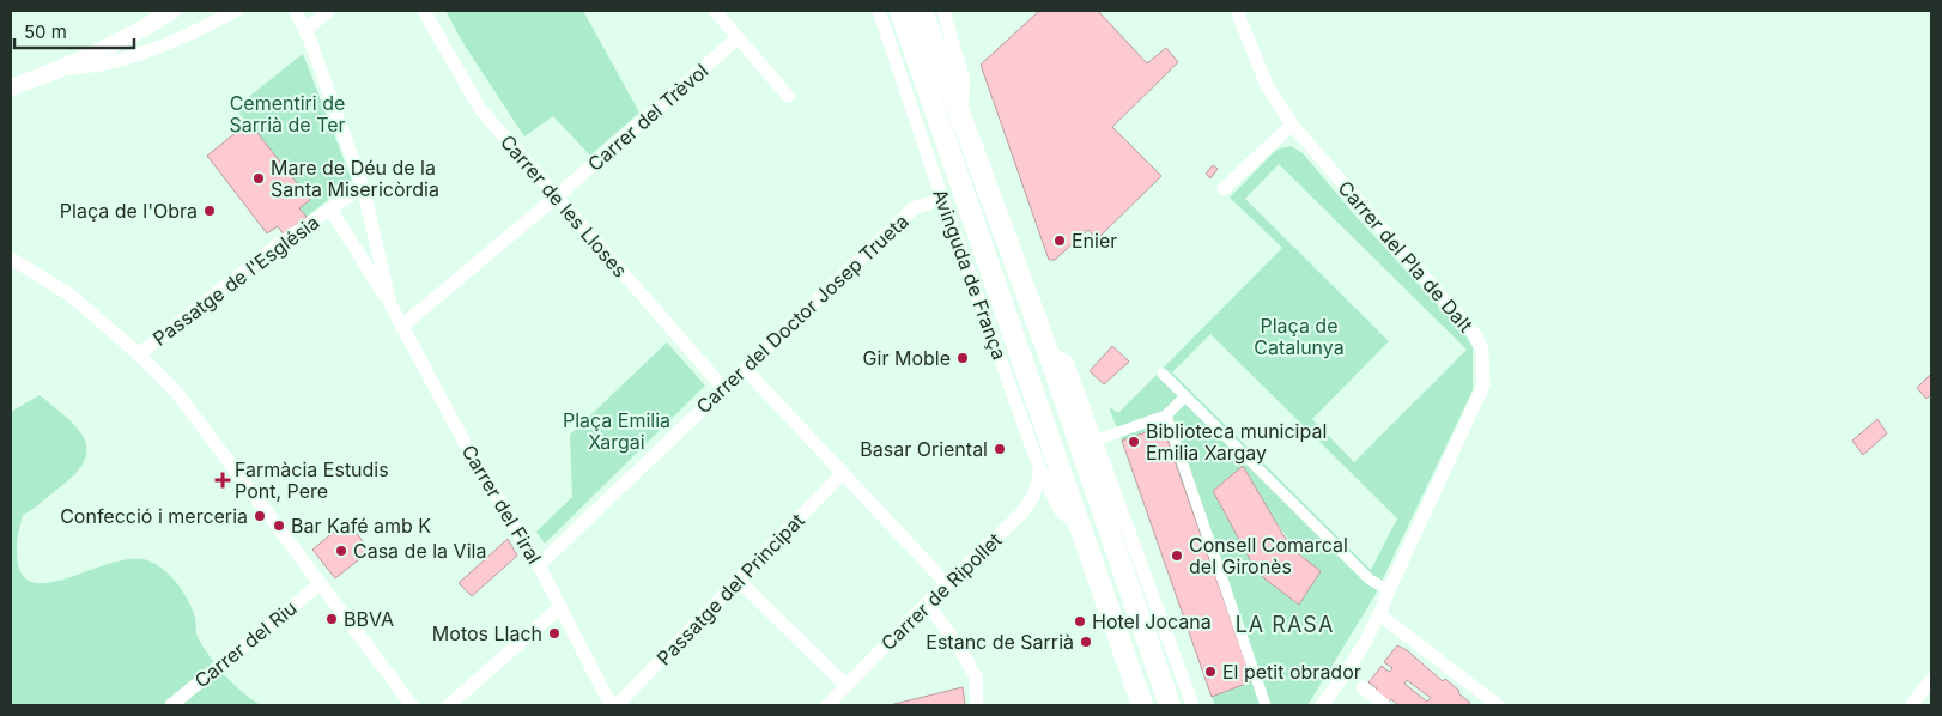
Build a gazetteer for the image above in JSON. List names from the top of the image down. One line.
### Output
{"streets":{"main road":["Avinguda de França"],"street":["Carrer del Trèvol","Carrer de les Lloses","Carrer del Pla de Dalt","Passatge de l'Església","Carrer del Doctor Josep Trueta","Carrer del Firal","Passatge del Principat","Carrer de Ripollet","Carrer del Riu"]},"crossings":[["Carrer del Trèvol","Carrer de les Lloses"],["Carrer del Trèvol","Carrer del Firal"],["Carrer de les Lloses","Carrer del Doctor Josep Trueta"],["Avinguda de França","Carrer del Doctor Josep Trueta"],["Avinguda de França","Carrer de Ripollet"],["Passatge de l'Església","Carrer del Firal"],["Carrer del Doctor Josep Trueta","Carrer del Firal"]],"districts":["LA RASA"],"parks":["Cementiri de Sarrià de Ter","Plaça de Catalunya","Plaça Emilia Xargai"],"places":{"other":["Mare de Déu de la Santa Misericòrdia","Plaça de l'Obra","Enier","Gir Moble","Biblioteca municipal Emilia Xargay","Basar Oriental","Confecció i merceria","Bar Kafé amb K","Casa de la Vila","Consell Comarcal del Gironès","BBVA","Hotel Jocana","Motos Llach","Estanc de Sarrià","El petit obrador"],"health":["Farmàcia Estudis Pont, Pere"]},"scale_bar":"50 m"}
